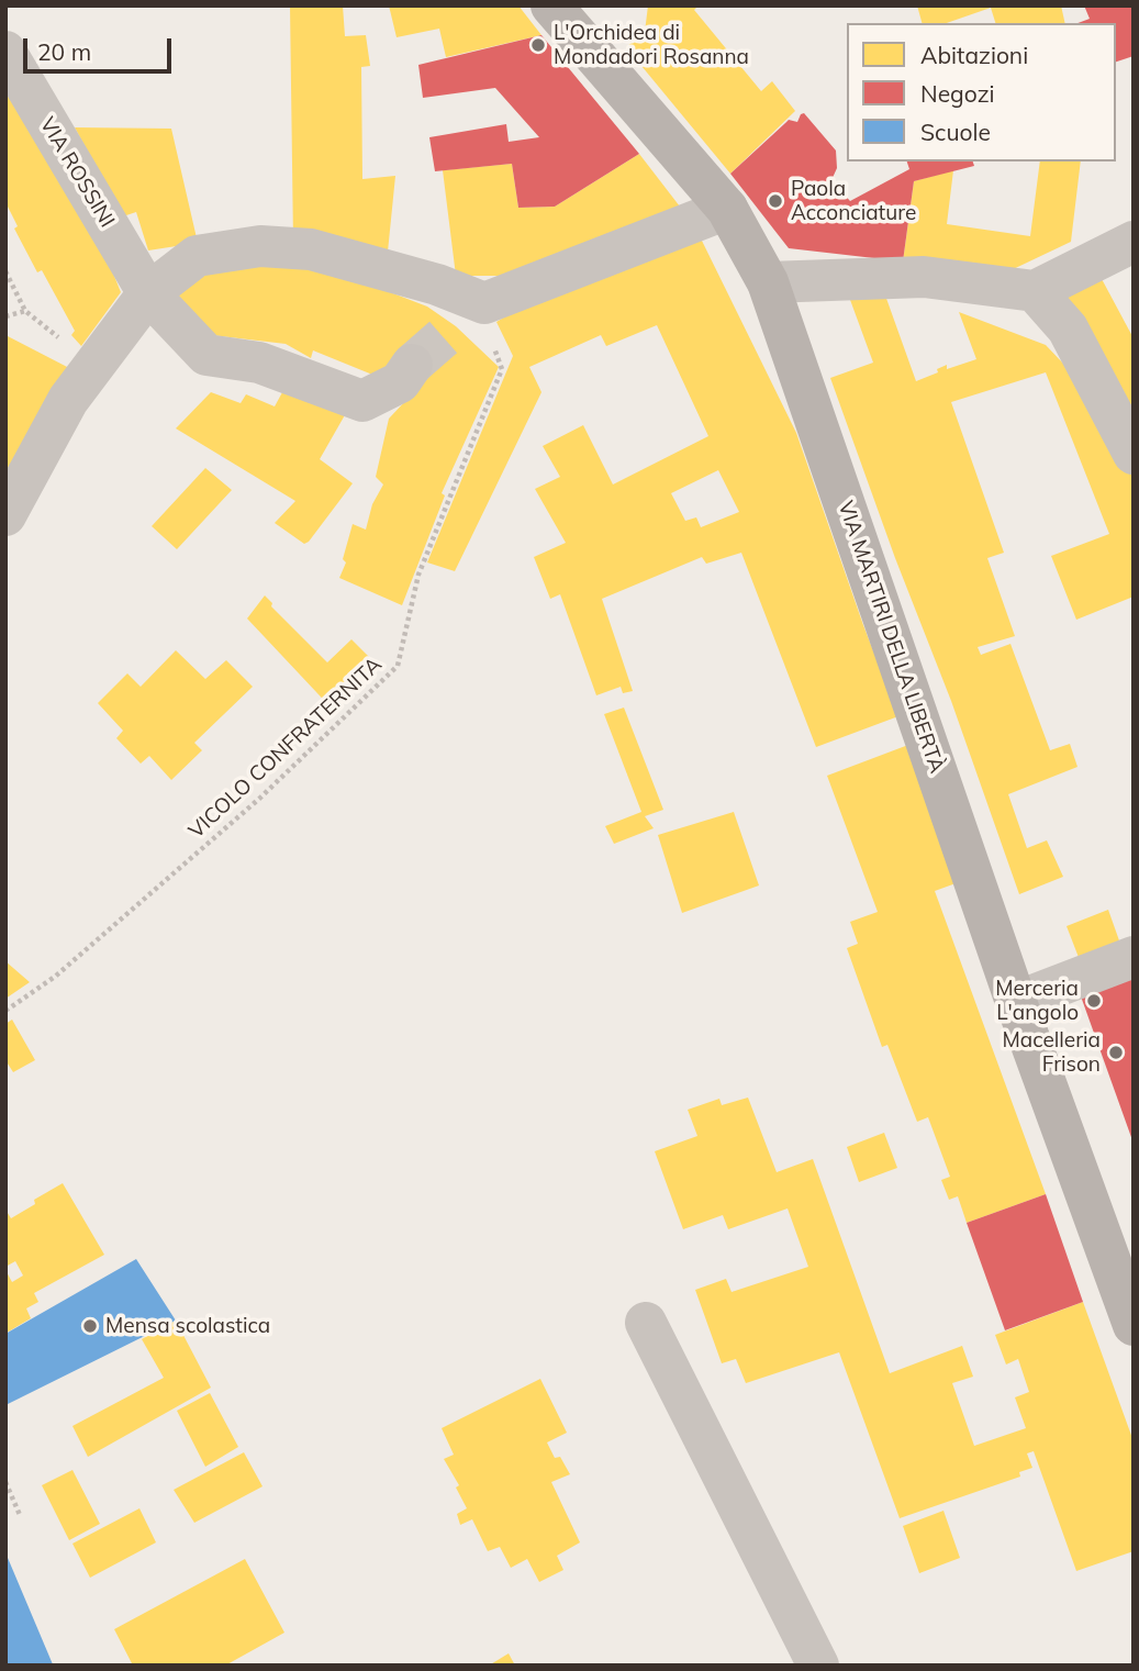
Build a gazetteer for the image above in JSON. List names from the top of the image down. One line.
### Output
{"streets":{"main road":["VIA MARTIRI DELLA LIBERTÀ"],"street":["VIA ROSSINI"],"path":["VICOLO CONFRATERNITA"]},"places":["L'Orchidea di Mondadori Rosanna","Paola Acconciature","Merceria L'angolo","Macelleria Frison","Mensa scolastica"],"legend":["Abitazioni","Negozi","Scuole"],"scale_bar":"20 m"}
